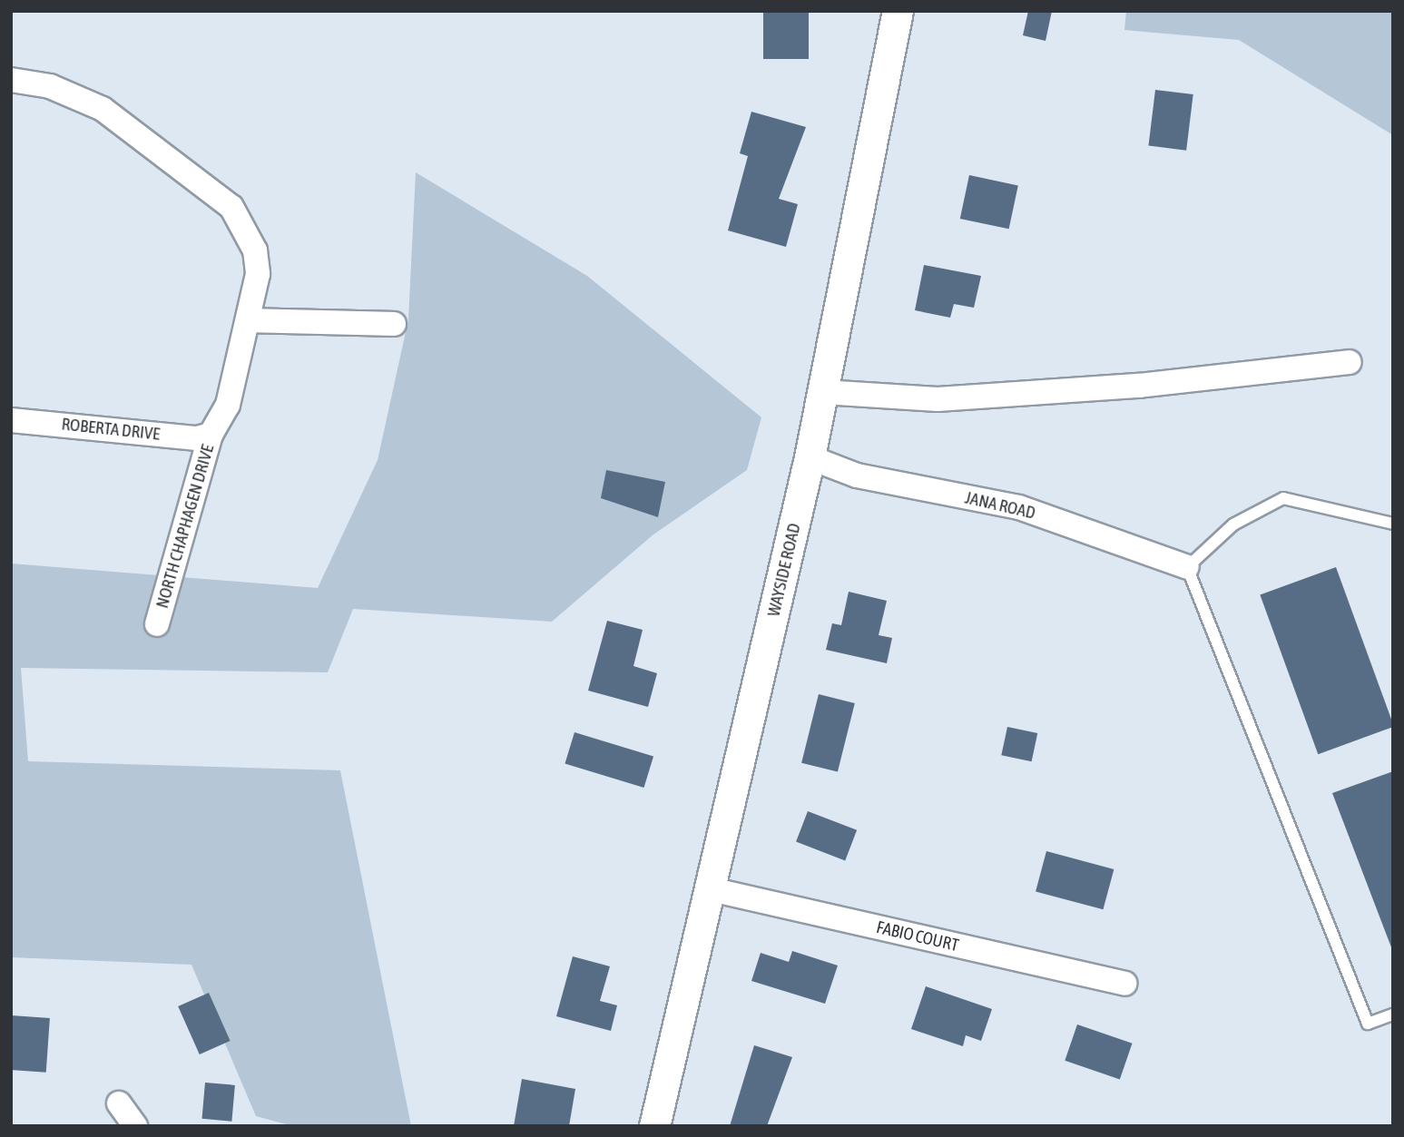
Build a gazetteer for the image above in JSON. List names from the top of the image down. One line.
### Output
{"streets":{"street":["ROBERTA DRIVE","JANA ROAD","NORTH CHAPHAGEN DRIVE","WAYSIDE ROAD","FABIO COURT"]},"crossings":[["ROBERTA DRIVE","NORTH CHAPHAGEN DRIVE"],["JANA ROAD","WAYSIDE ROAD"],["WAYSIDE ROAD","FABIO COURT"]]}
